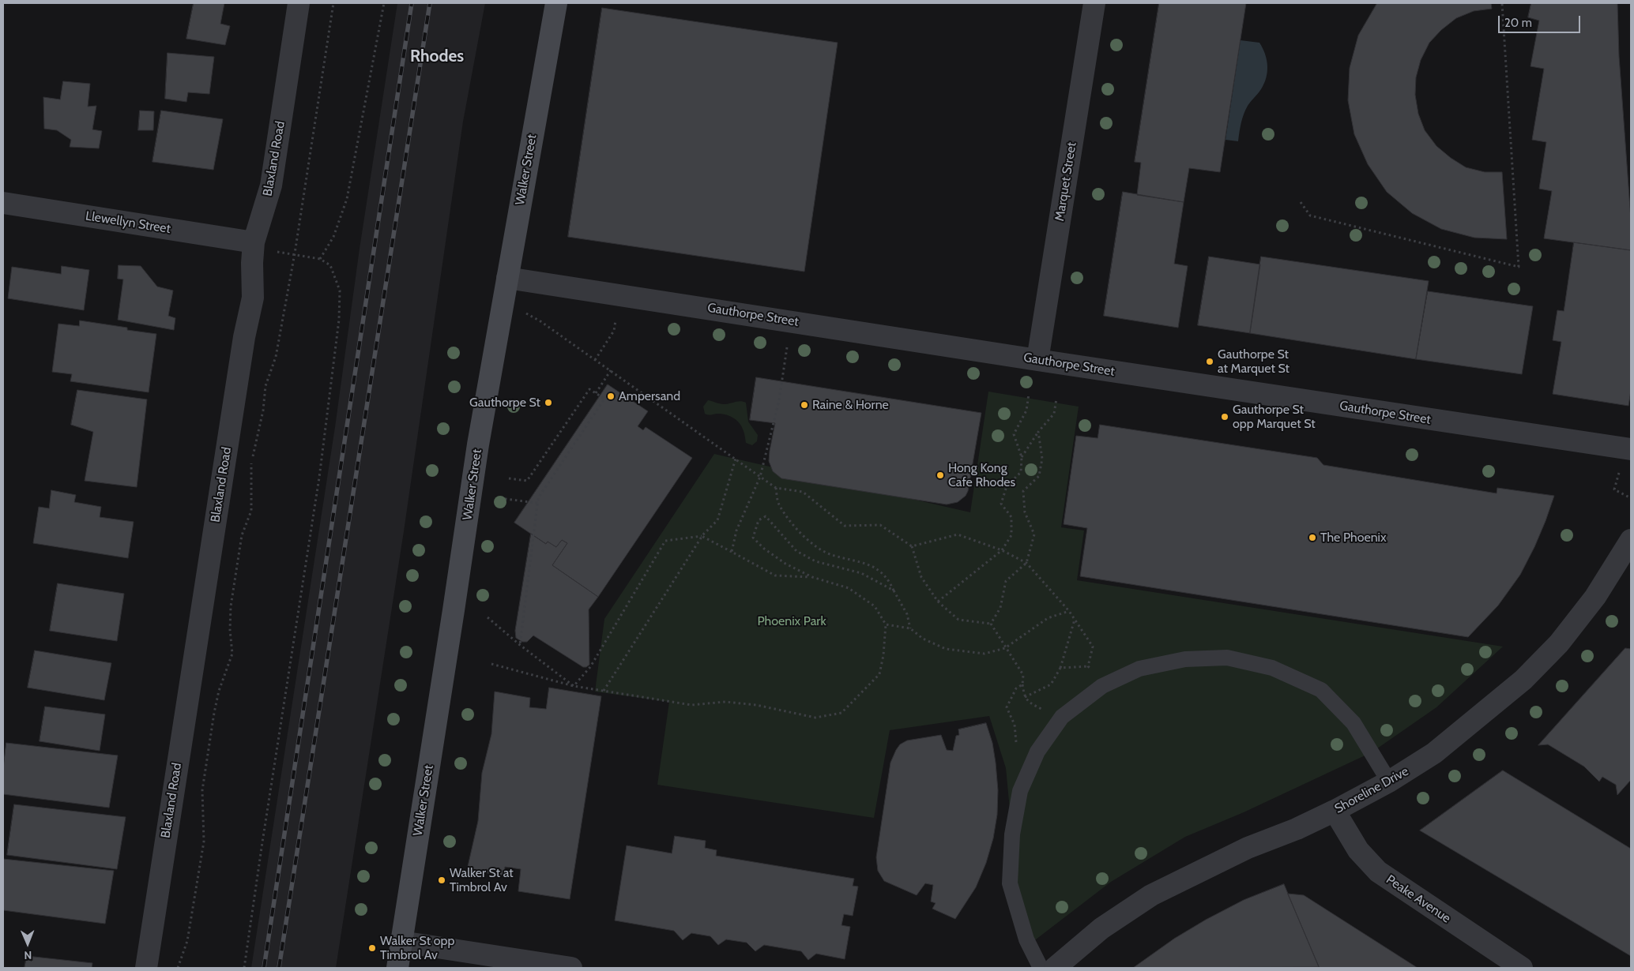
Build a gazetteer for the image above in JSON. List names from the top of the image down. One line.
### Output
{"streets":{"street":["Blaxland Road","Walker Street","Marquet Street","Llewellyn Street","Gauthorpe Street","Shoreline Drive","Peake Avenue"]},"crossings":[["Blaxland Road","Llewellyn Street"],["Walker Street","Gauthorpe Street"],["Marquet Street","Gauthorpe Street"],["Shoreline Drive","Peake Avenue"]],"districts":["Rhodes"],"parks":["Phoenix Park"],"places":["Gauthorpe St at Marquet St","Ampersand","Gauthorpe St","Raine & Horne","Gauthorpe St opp Marquet St","Hong Kong Cafe Rhodes","The Phoenix","Walker St at Timbrol Av","Walker St opp Timbrol Av"],"scale_bar":"20 m","north":"bottom"}
